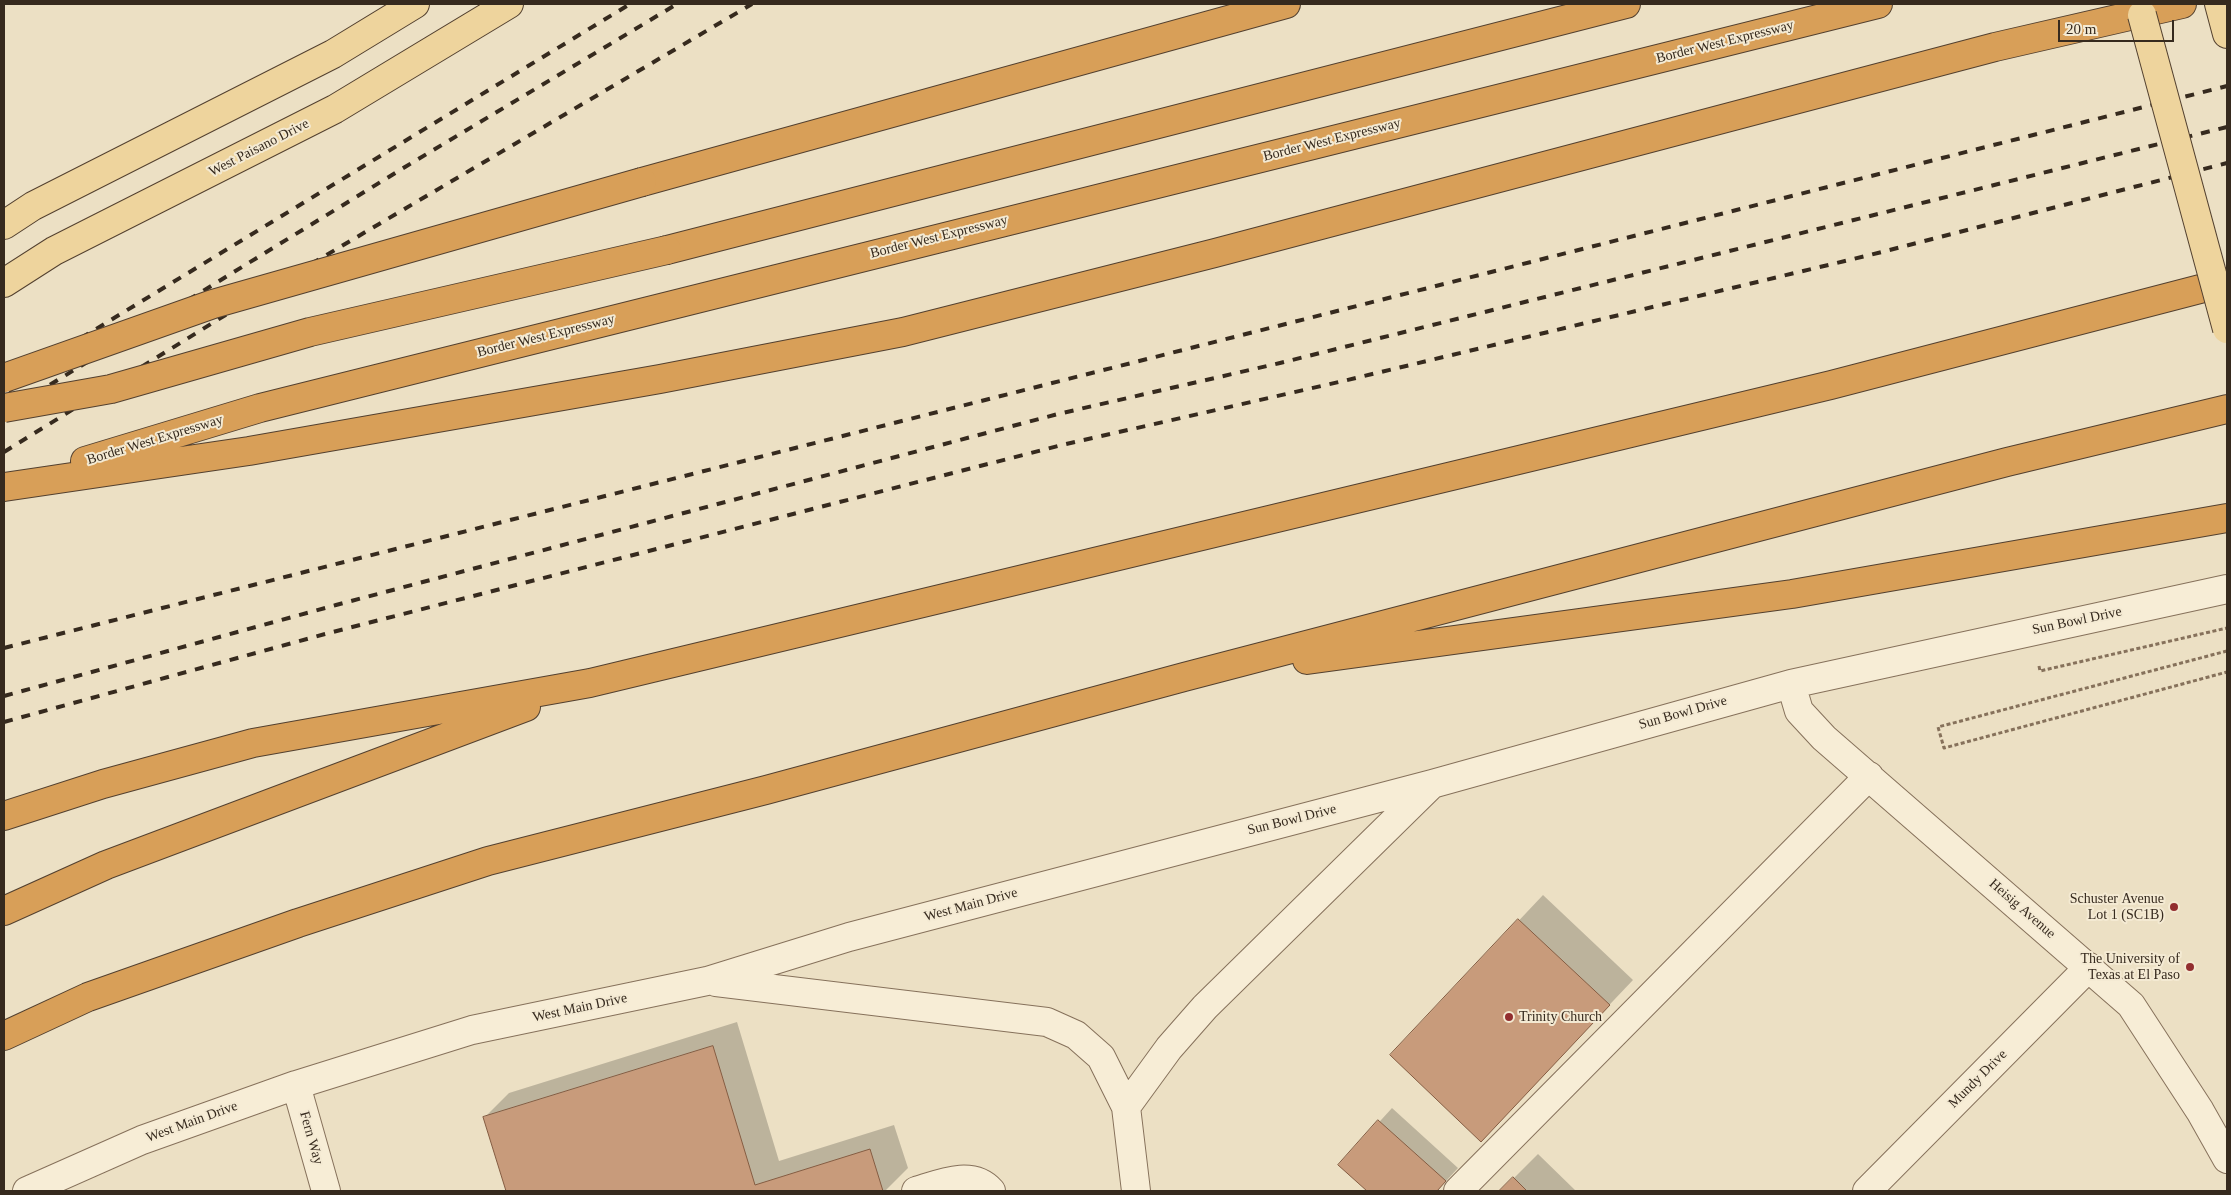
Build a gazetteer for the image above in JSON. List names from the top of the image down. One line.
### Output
{"streets":{"highway":["Border West Expressway"],"main road":["West Paisano Drive"],"street":["Sun Bowl Drive","West Main Drive","Heisig Avenue","Mundy Drive","Fern Way"]},"crossings":[["Sun Bowl Drive","West Main Drive"],["Sun Bowl Drive","Heisig Avenue"],["West Main Drive","Fern Way"],["Heisig Avenue","Mundy Drive"]],"places":["Schuster Avenue Lot 1 (SC1B)","The University of Texas at El Paso","Trinity Church"],"scale_bar":"20 m"}
